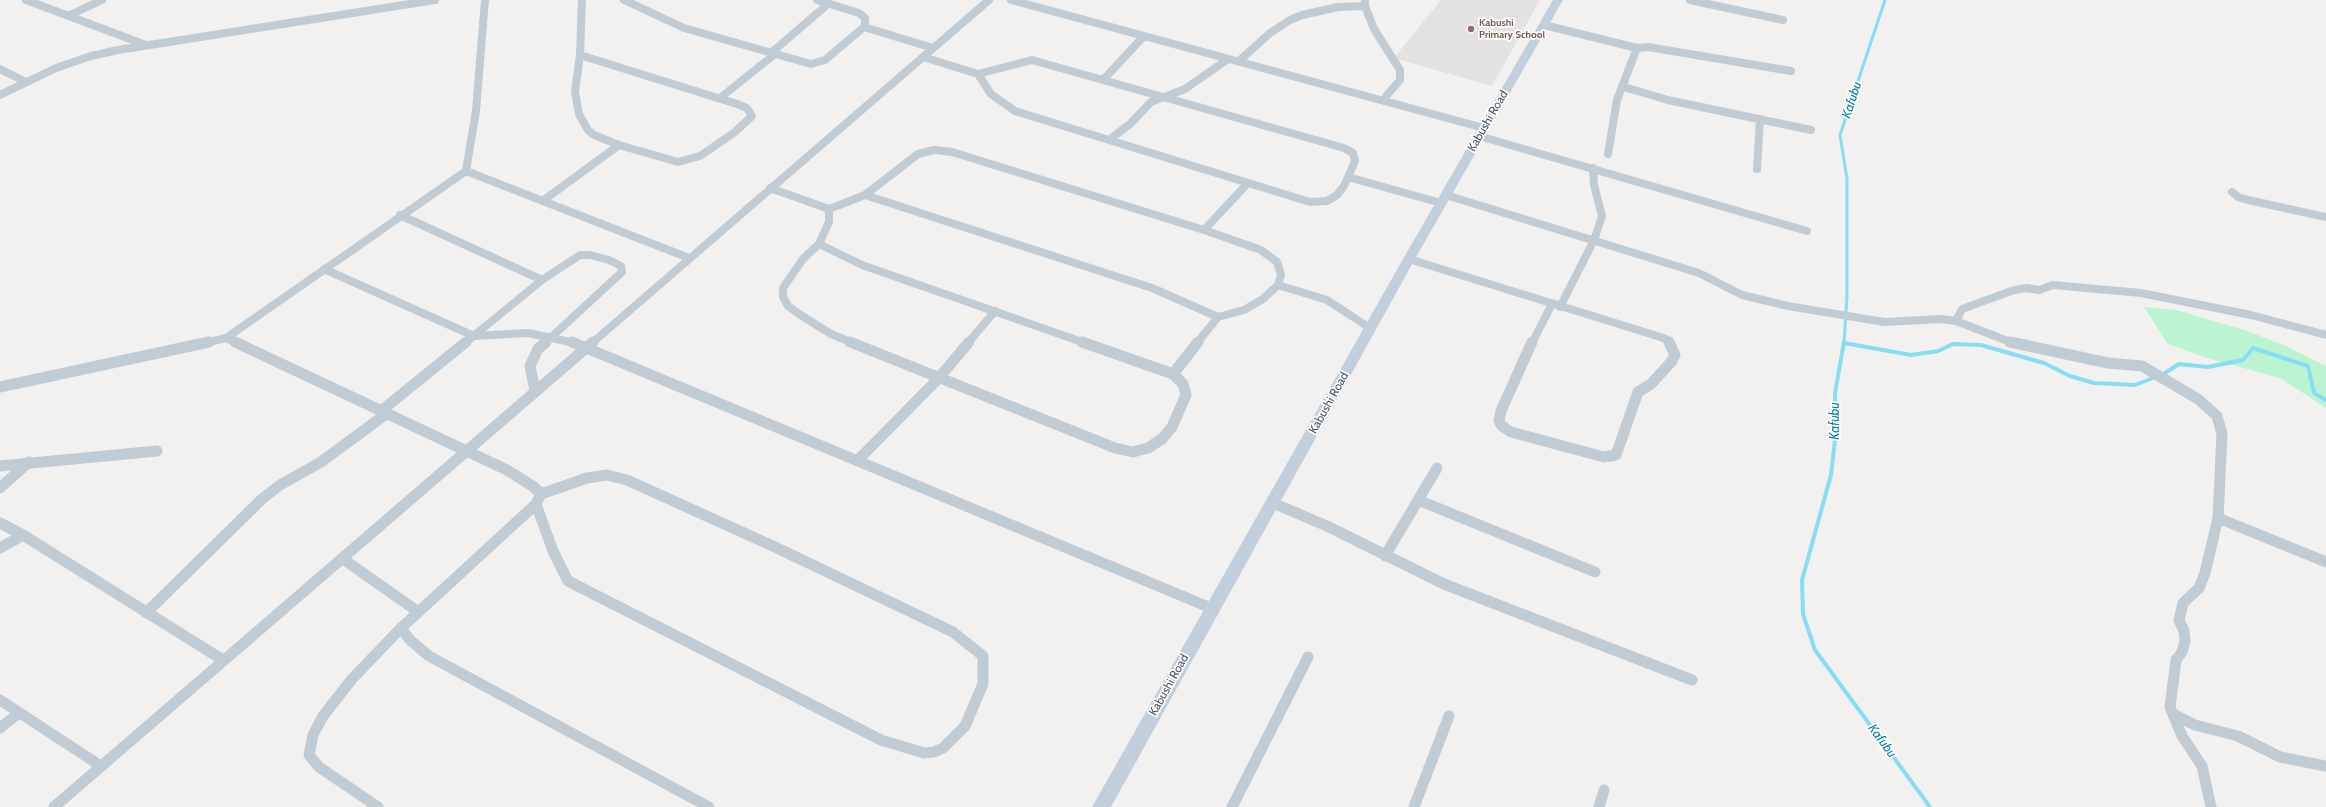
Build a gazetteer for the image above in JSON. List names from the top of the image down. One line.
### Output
{"streets":{"main road":["Kabushi Road"]},"water":["Kafubu"],"places":["Kabushi Primary School"]}
